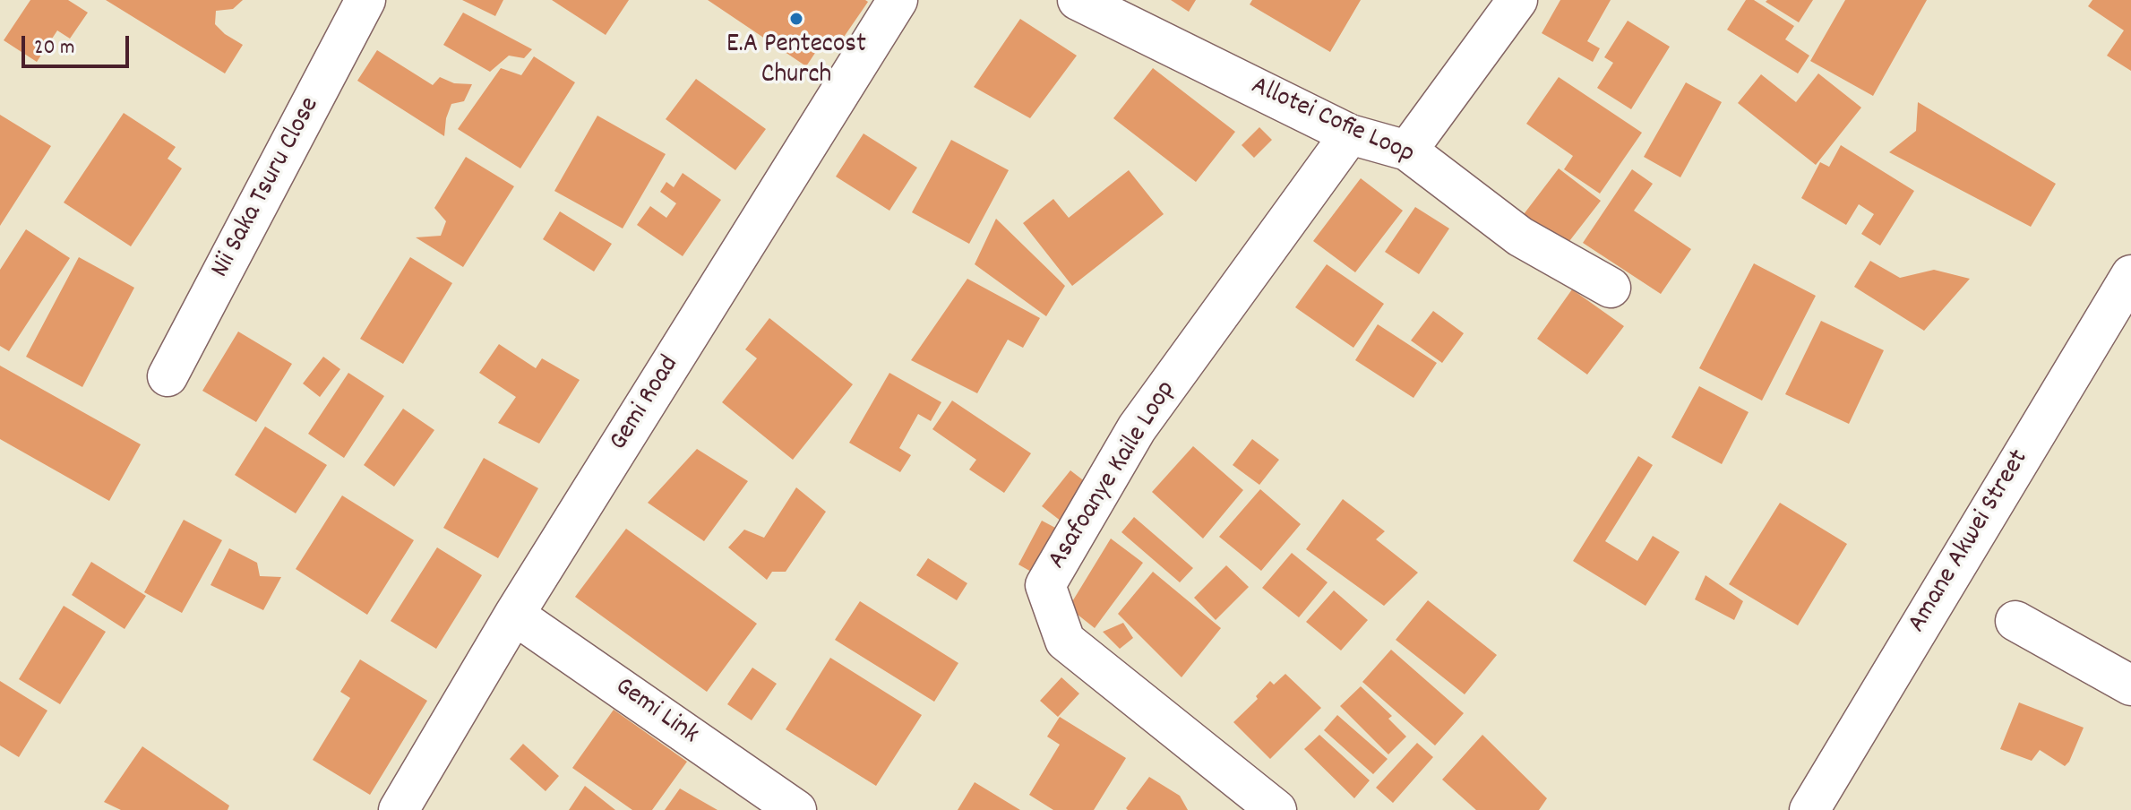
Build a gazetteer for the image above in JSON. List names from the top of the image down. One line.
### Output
{"streets":{"street":["Allotei Cofie Loop","Nii Saka Tsuru Close","Gemi Road","Asafoanye Kaile Loop","Amane Akwei Street","Gemi Link"]},"crossings":[["Allotei Cofie Loop","Asafoanye Kaile Loop"],["Gemi Road","Gemi Link"]],"places":["E.A Pentecost Church"],"scale_bar":"20 m"}
